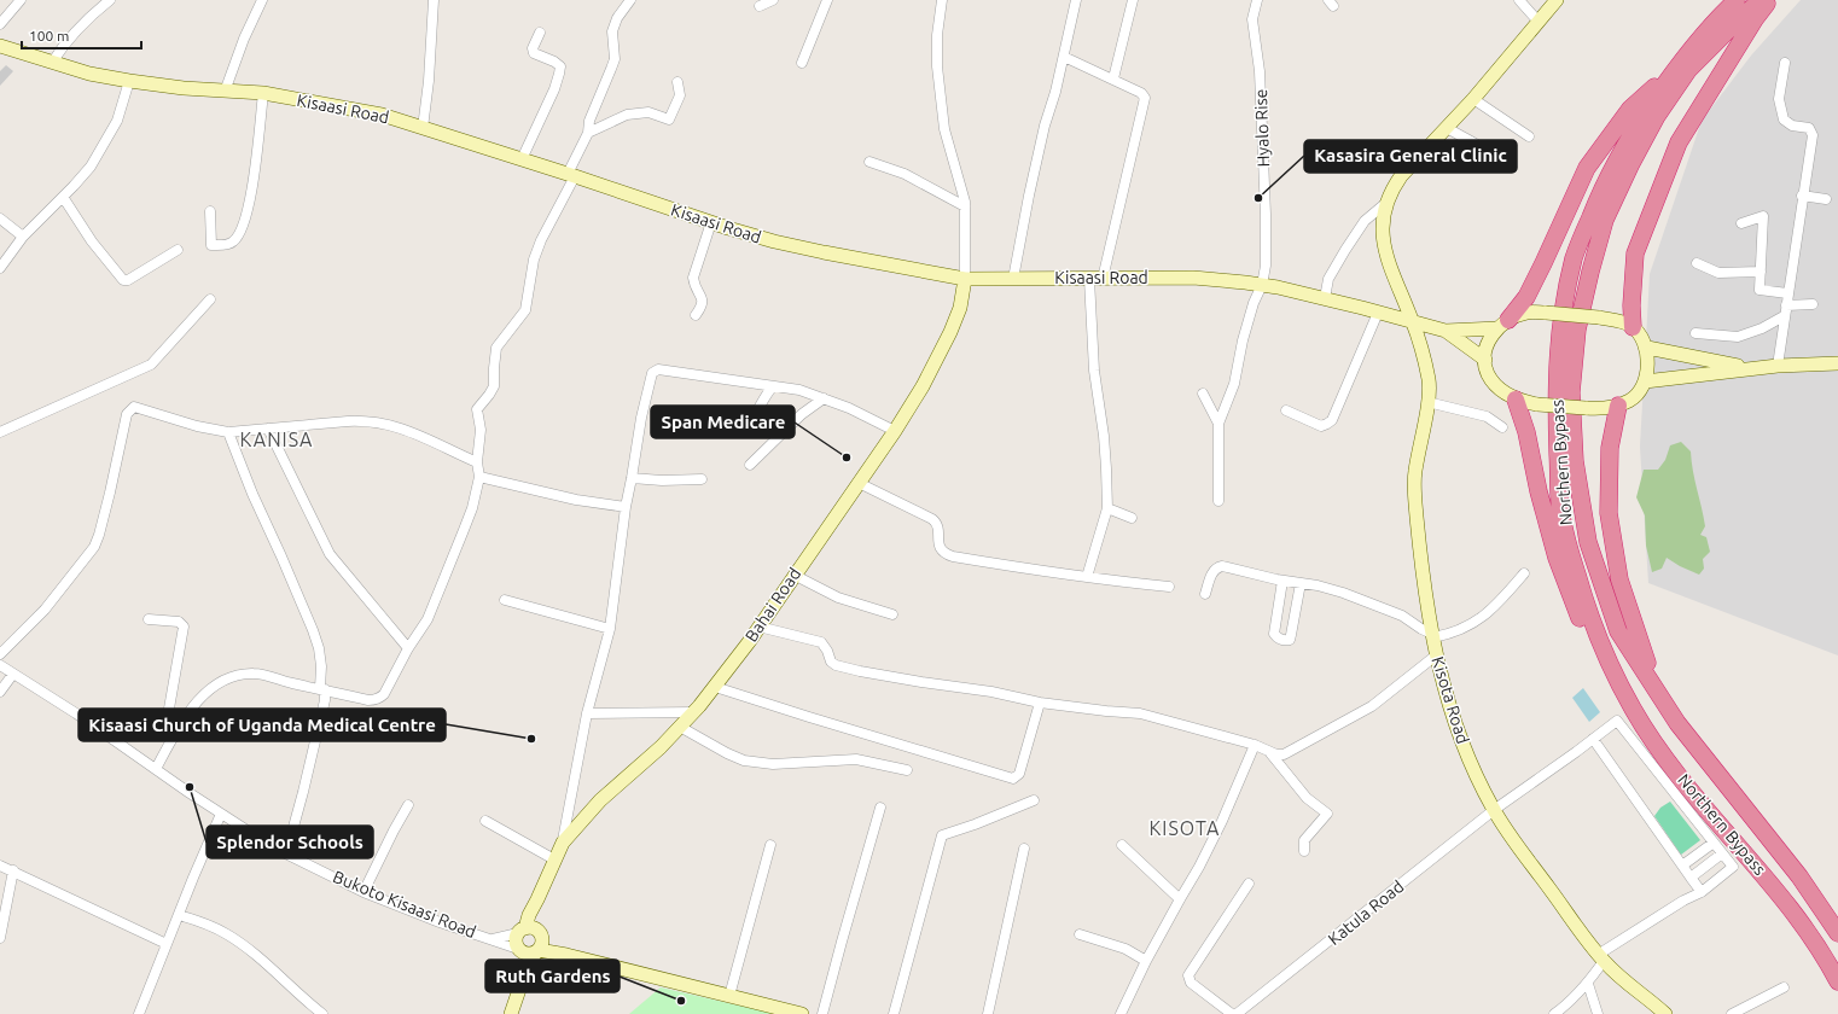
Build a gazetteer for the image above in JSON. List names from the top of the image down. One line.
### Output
{"streets":{"highway":["Northern Bypass"],"main road":["Kisaasi Road","Bahai Road","Kisota Road","Bukoto Kisaasi Road"],"street":["Hyalo Rise","Katula Road"]},"crossings":[["Kisaasi Road","Hyalo Rise"],["Kisaasi Road","Bahai Road"],["Kisaasi Road","Kisota Road"],["Bahai Road","Bukoto Kisaasi Road"],["Kisota Road","Katula Road"]],"districts":["KANISA","KISOTA"],"places":["Kasasira General Clinic","Span Medicare","Kisaasi Church of Uganda Medical Centre","Splendor Schools","Ruth Gardens"],"scale_bar":"100 m"}
